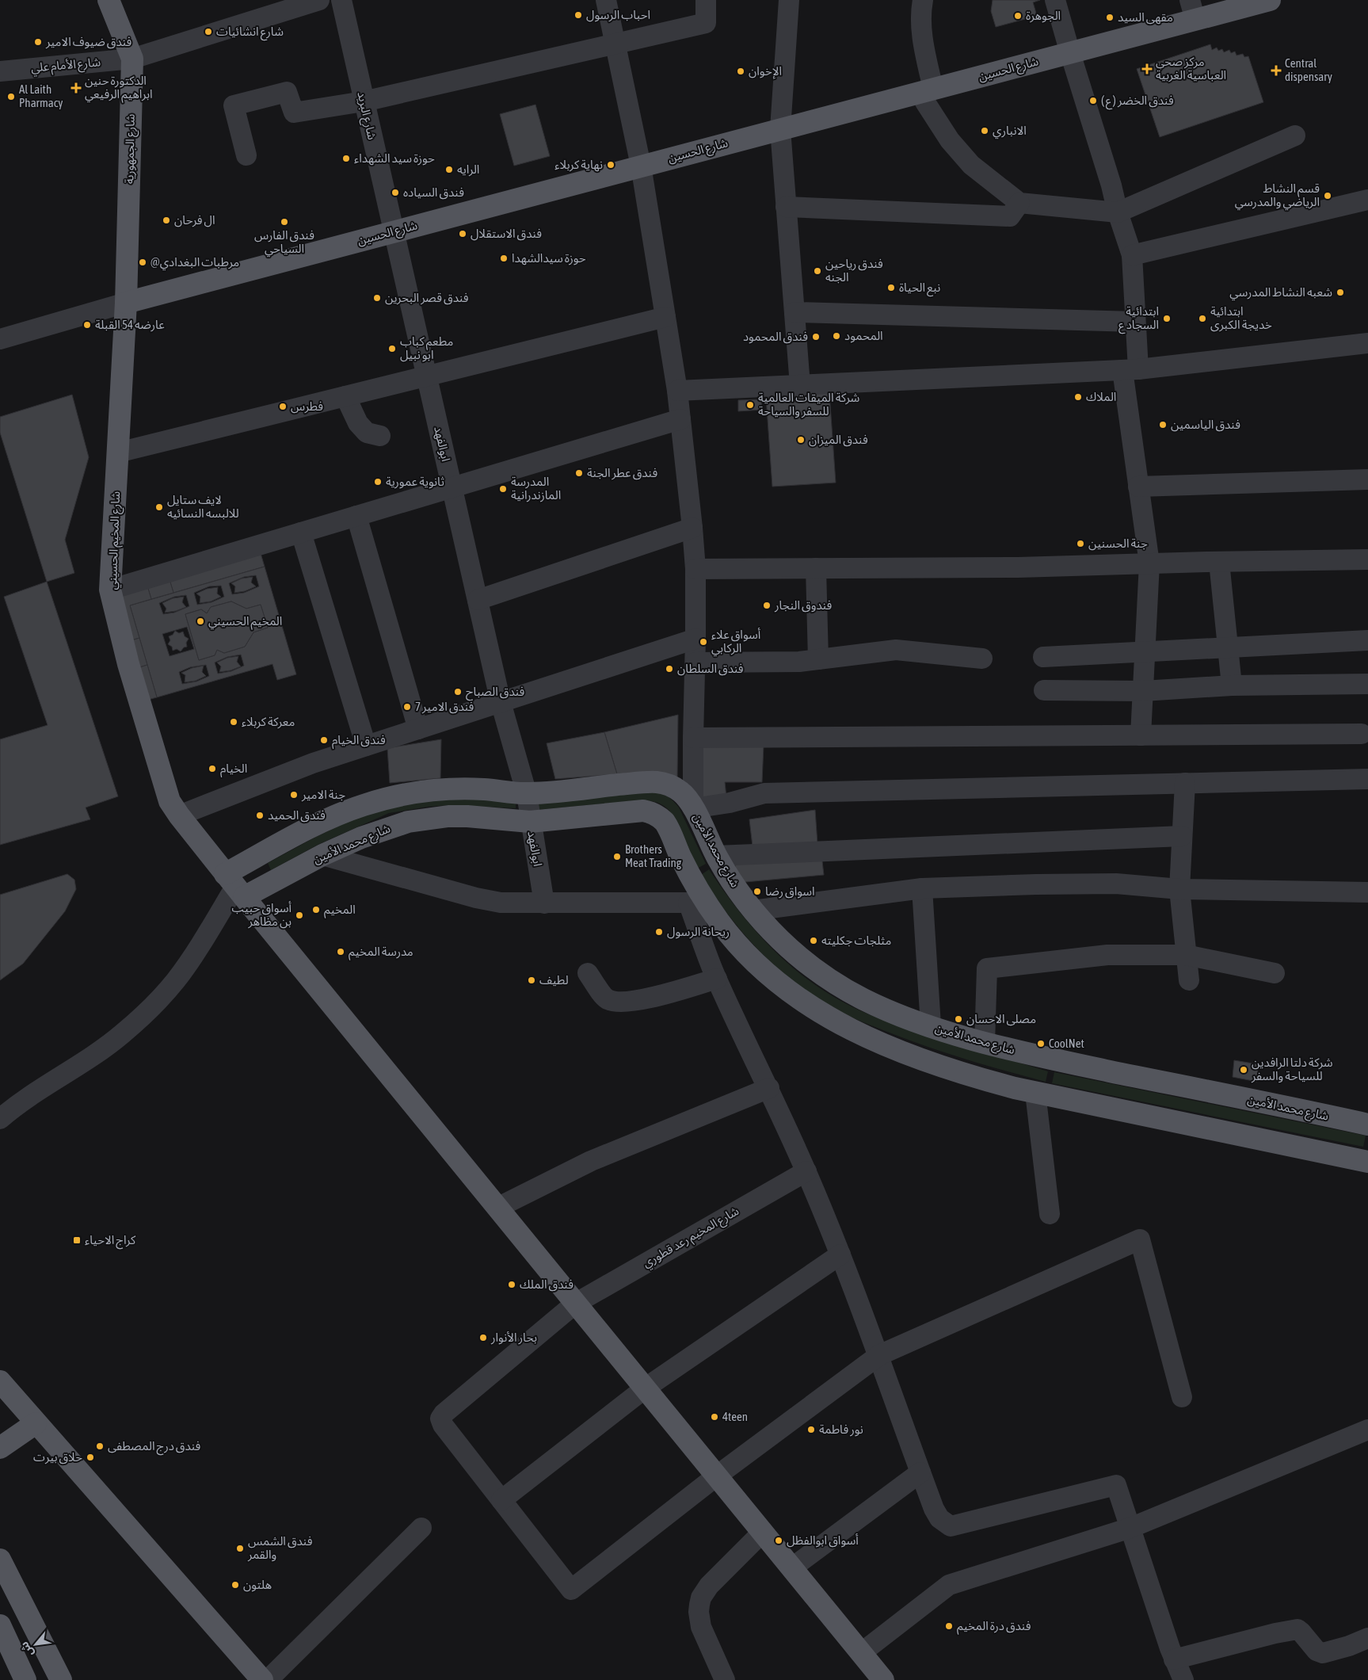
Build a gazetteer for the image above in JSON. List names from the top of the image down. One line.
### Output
{"streets":{"main road":["شارع الحسين","شارع الجمهورية","شارع المخيم الحسيني","شارع محمد الأمين"],"street":["شارع الأمام علي","شارع البريد","ابوالفهد","شارع المخيم رعد قطوري"]},"crossings":[["شارع الأمام علي","شارع الجمهورية"],["شارع الحسين","شارع البريد"],["شارع الحسين","شارع الجمهورية"],["شارع الحسين","ابوالفهد"],["شارع الحسين","شارع المخيم الحسيني"],["شارع البريد","ابوالفهد"],["شارع الجمهورية","شارع المخيم الحسيني"],["ابوالفهد","شارع محمد الأمين"],["شارع المخيم الحسيني","شارع محمد الأمين"],["شارع المخيم الحسيني","شارع المخيم رعد قطوري"]],"places":{"other":["احباب الرسول","الجوهرة","مقهى السيد","شارع انشائيات","فندق ضيوف الامير","الإخوان","Al Laith Pharmacy","فندق الخضر ( ع )","الانباري","حوزة سيد الشهداء","نهاية كربلاء","الرايه","فندق السياده","قسم النشاط الرياضي والمدرسي","ال فرحان","فندق الفارس السياحي","فندق الاستقلال","حوزة سيدالشهدا","@مرطبات البغدادي","فندق رياحين الجنه","نبع الحياة","شعبه النشاط المدرسي","فندق قصر البحرين","ابتدائية السجاد ع","ابتدائية خديجة الكبرى","عارضه 54 القبلة","المحمود","فندق المحمود","مطعم كباب ابو نبيل","الملاك","شركة الميقات العالمية للسفر والسياحة","فطرس","فندق الياسمين","فندق الميزان","فندق عطر الجنة","ثانوية عمورية","المدرسة المازندرانية","لايف ستايل للالبسه النسائيه","جنة الحسنين","فندوق النجار","المخيم الحسيني","أسواق علاء الركابي","فندق السلطان","فندق الصباح","فندق الامير 7","معركة كربلاء","فندق الخيام","الخيام","جنة الامير","فندق الحميد","Brothers Meat Trading","اسواق رضا","المخيم","أسواق حبيب بن مظاهر","ريحانة الرسول","مثلجات جكليته","مدرسة المخيم","لطيف","مصلى الاحسان","CoolNet","شركة دلتا الرافدين للسياحة والسفر","فندق الملك","بحار الأنوار","4teen","نور فاطمة","فندق درج المصطفى","حلاق بيرت","أسواق ابوالفظل","فندق الشمس والقمر","هلتون","فندق درة المخيم"],"health":["مركز صحي العباسية الغربية","Central dispensary","الدكتورة حنين ابراهيم الرفيعي"],"transit":["كراج الاحياء"]},"north":"bottom left"}
